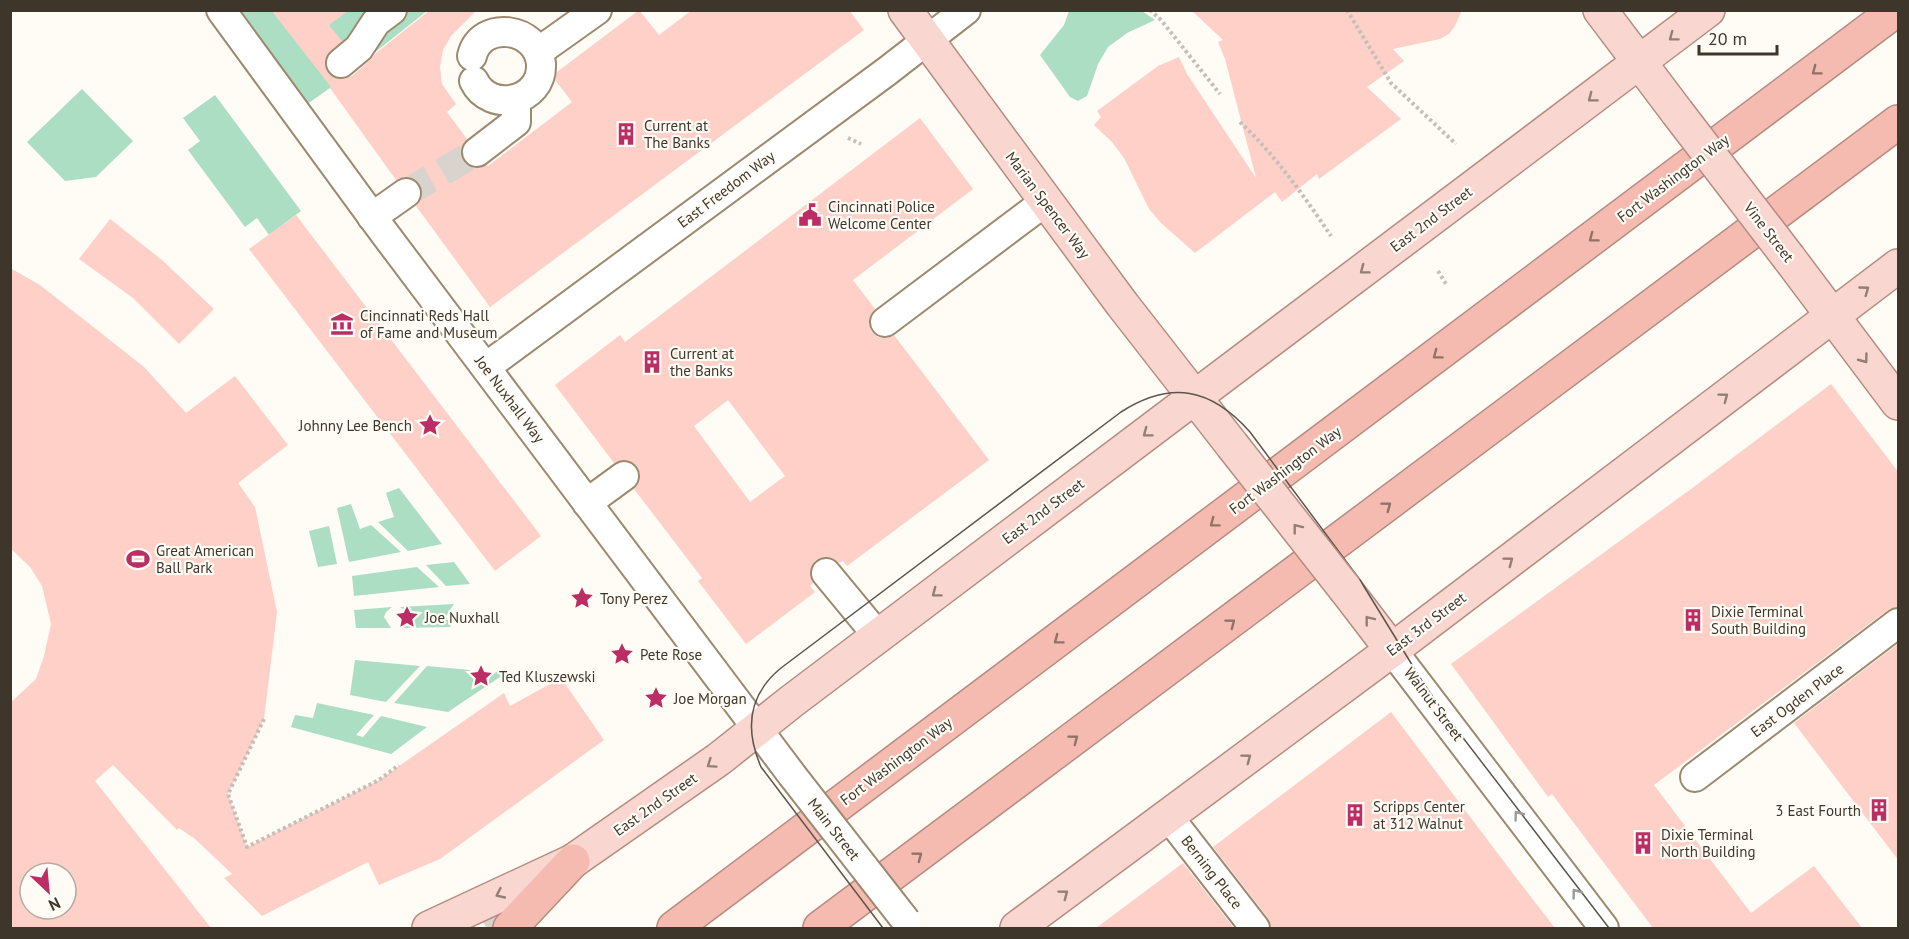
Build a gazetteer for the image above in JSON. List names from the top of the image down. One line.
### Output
{"streets":{"highway":["Fort Washington Way"],"main road":["Marian Spencer Way","East 2nd Street","Vine Street","East 3rd Street","Walnut Street"],"street":["East Freedom Way","Joe Nuxhall Way","East Ogden Place","Main Street","Berning Place"]},"crossings":[["East Freedom Way","Marian Spencer Way"],["East Freedom Way","Joe Nuxhall Way"],["Marian Spencer Way","East 2nd Street"],["Marian Spencer Way","Walnut Street"],["East 2nd Street","Vine Street"],["East 2nd Street","Joe Nuxhall Way"],["East 2nd Street","Walnut Street"],["East 2nd Street","Main Street"],["Vine Street","East 3rd Street"],["Joe Nuxhall Way","Main Street"],["East 3rd Street","Walnut Street"],["East 3rd Street","Berning Place"]],"one_way":["East 2nd Street","East 3rd Street","Walnut Street"],"places":{"building":["Current at The Banks","Current at the Banks","Dixie Terminal South Building","3 East Fourth","Scripps Center at 312 Walnut","Dixie Terminal North Building"],"public building":["Cincinnati Police Welcome Center"],"museum":["Cincinnati Reds Hall of Fame and Museum"],"place":["Johnny Lee Bench","Tony Perez","Joe Nuxhall","Pete Rose","Ted Kluszewski","Joe Morgan"],"sports":["Great American Ball Park"]},"scale_bar":"20 m","north":"bottom right"}
